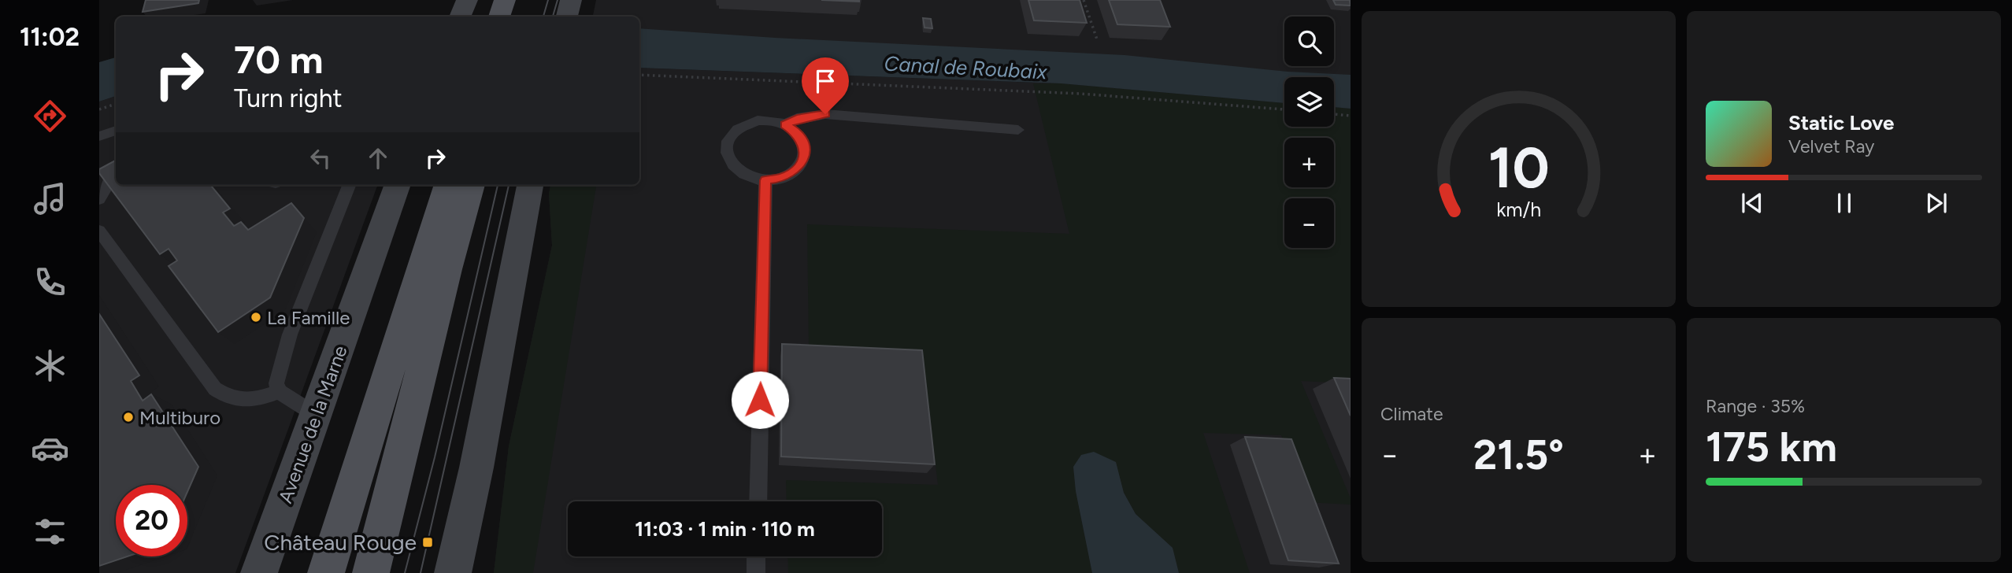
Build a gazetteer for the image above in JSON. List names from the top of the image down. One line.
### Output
{"streets":{"street":["Avenue de la Marne"]},"water":["Canal de Roubaix"],"places":{"other":["La Famille","Multiburo"],"transit":["Château Rouge"]},"page":{"tabs":"11:02","map_buttons":["+","−"],"turn":["70 m","Turn right"],"song":["Static Love","Velvet Ray"],"tile":["Climate",["Range · 35%","175 km"]],"heat":["−","21.5°","+"],"limit":"20","trip":"11:03 · 1 min · 110 m","gauge":["10","km/h"]}}
